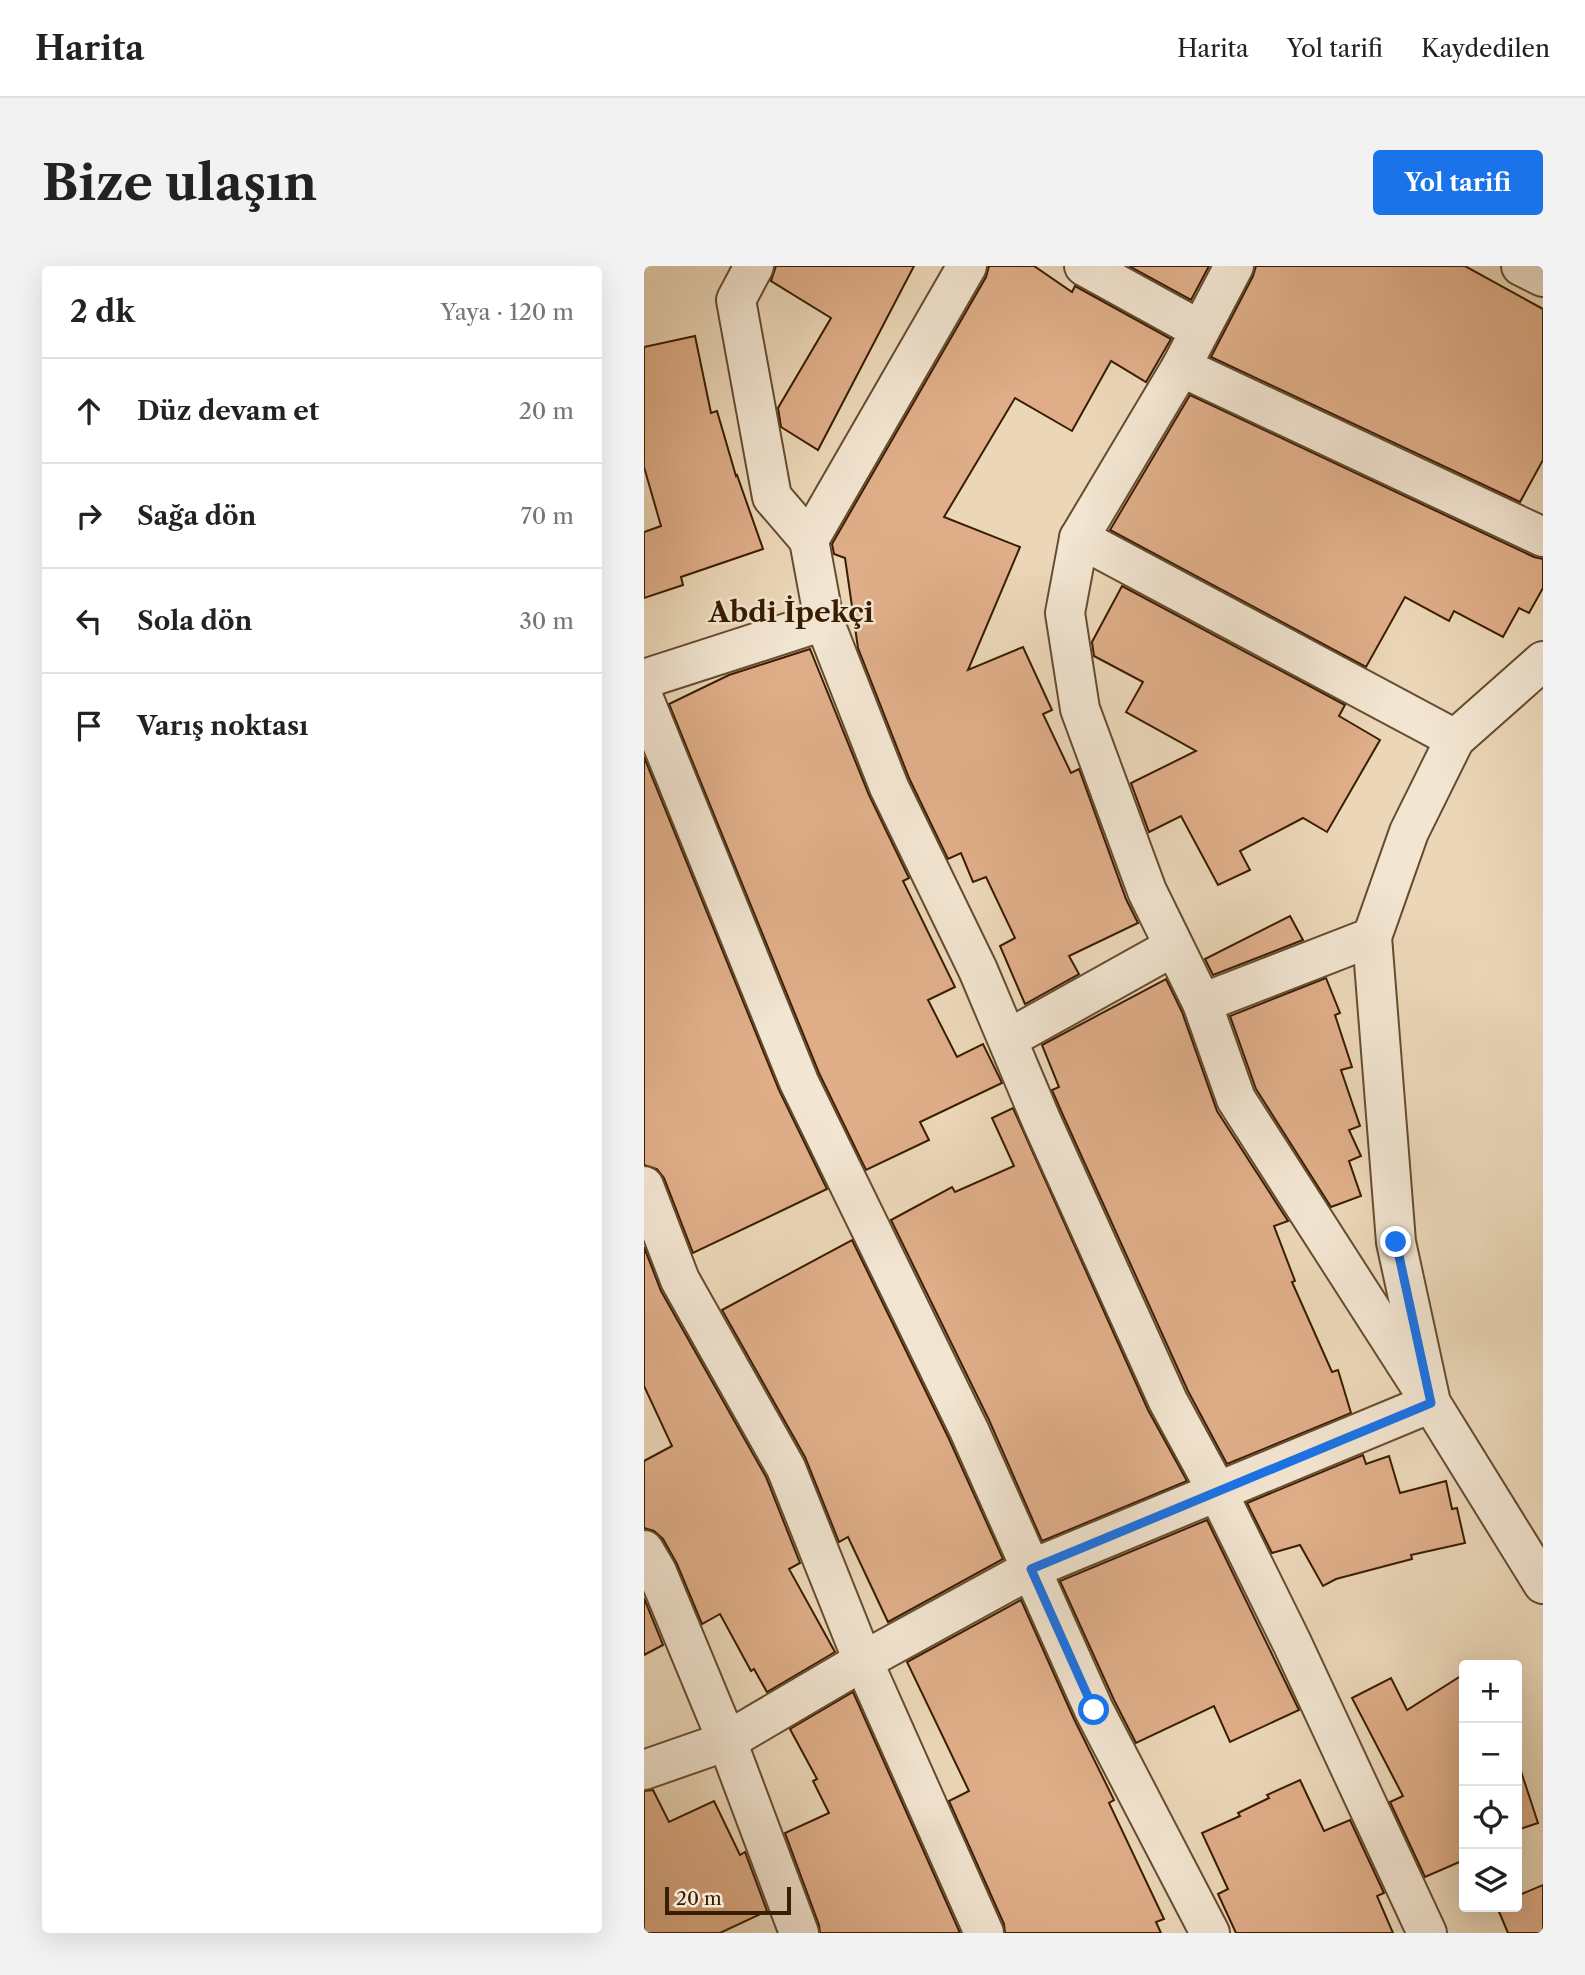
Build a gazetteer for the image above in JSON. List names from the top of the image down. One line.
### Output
{"districts":["Abdi İpekçi"],"scale_bar":"20 m","page":{"header":"Harita","nav":["Harita","Yol tarifi","Kaydedilen"],"buttons":"Yol tarifi","title":"Bize ulaşın","heading":["2 dk","Yaya · 120 m"],"list":[["Düz devam et","20 m"],["Sağa dön","70 m"],["Sola dön","30 m"],"Varış noktası"],"map_buttons":["+","−"],"scale":"20 m"}}
